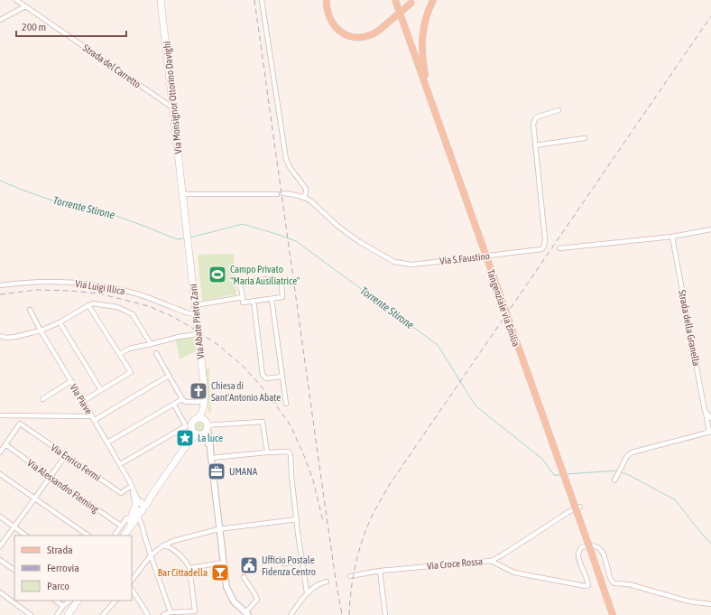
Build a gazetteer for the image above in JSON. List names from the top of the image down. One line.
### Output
{"streets":{"main road":["Via Monsignor Ottorino Davighi","Tangenziale via Emilia","Via Abate Pietro Zani"],"street":["Strada del Carretto","Via S.Faustino","Via Luigi Illica","Strada della Granella","Via Piave","Via Enrico Fermi","Via Alessandro Fleming","Via Croce Rossa"]},"crossings":[["Strada del Carretto","Via Monsignor Ottorino Davighi"],["Via Monsignor Ottorino Davighi","Via Abate Pietro Zani"],["Via Luigi Illica","Via Abate Pietro Zani"],["Via Piave","Via Enrico Fermi"],["Via Enrico Fermi","Via Alessandro Fleming"]],"water":["Torrente Stirone"],"places":{"sports":["Campo Privato \"Maria Ausiliatrice\""],"church":["Chiesa di Sant'Antonio Abate"],"place":["La luce"],"office":["UMANA"],"public building":["Ufficio Postale Fidenza Centro"],"bar":["Bar Cittadella"]},"legend":["Strada","Ferrovia","Parco"],"scale_bar":"200 m"}
